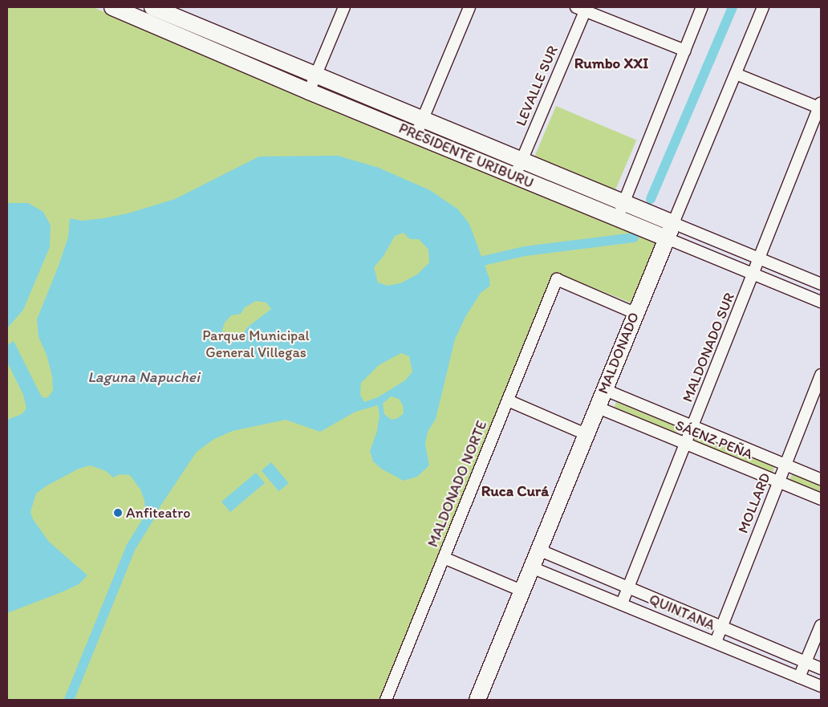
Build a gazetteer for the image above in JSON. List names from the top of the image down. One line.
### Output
{"streets":{"street":["LEVALLE SUR","PRESIDENTE URIBURU","MALDONADO SUR","MALDONADO","SÁENZ PEÑA","MALDONADO NORTE","MOLLARD","QUINTANA"]},"crossings":[["LEVALLE SUR","PRESIDENTE URIBURU"],["PRESIDENTE URIBURU","MALDONADO SUR"],["PRESIDENTE URIBURU","MALDONADO"],["MALDONADO SUR","SÁENZ PEÑA"],["MALDONADO SUR","QUINTANA"],["MALDONADO","SÁENZ PEÑA"],["MALDONADO","MALDONADO NORTE"],["MALDONADO","QUINTANA"],["SÁENZ PEÑA","MOLLARD"],["MOLLARD","QUINTANA"]],"districts":["Rumbo XXI","Ruca Curá"],"water":["Laguna Napuchei"],"parks":["Parque Municipal General Villegas"],"places":["Anfiteatro"]}
